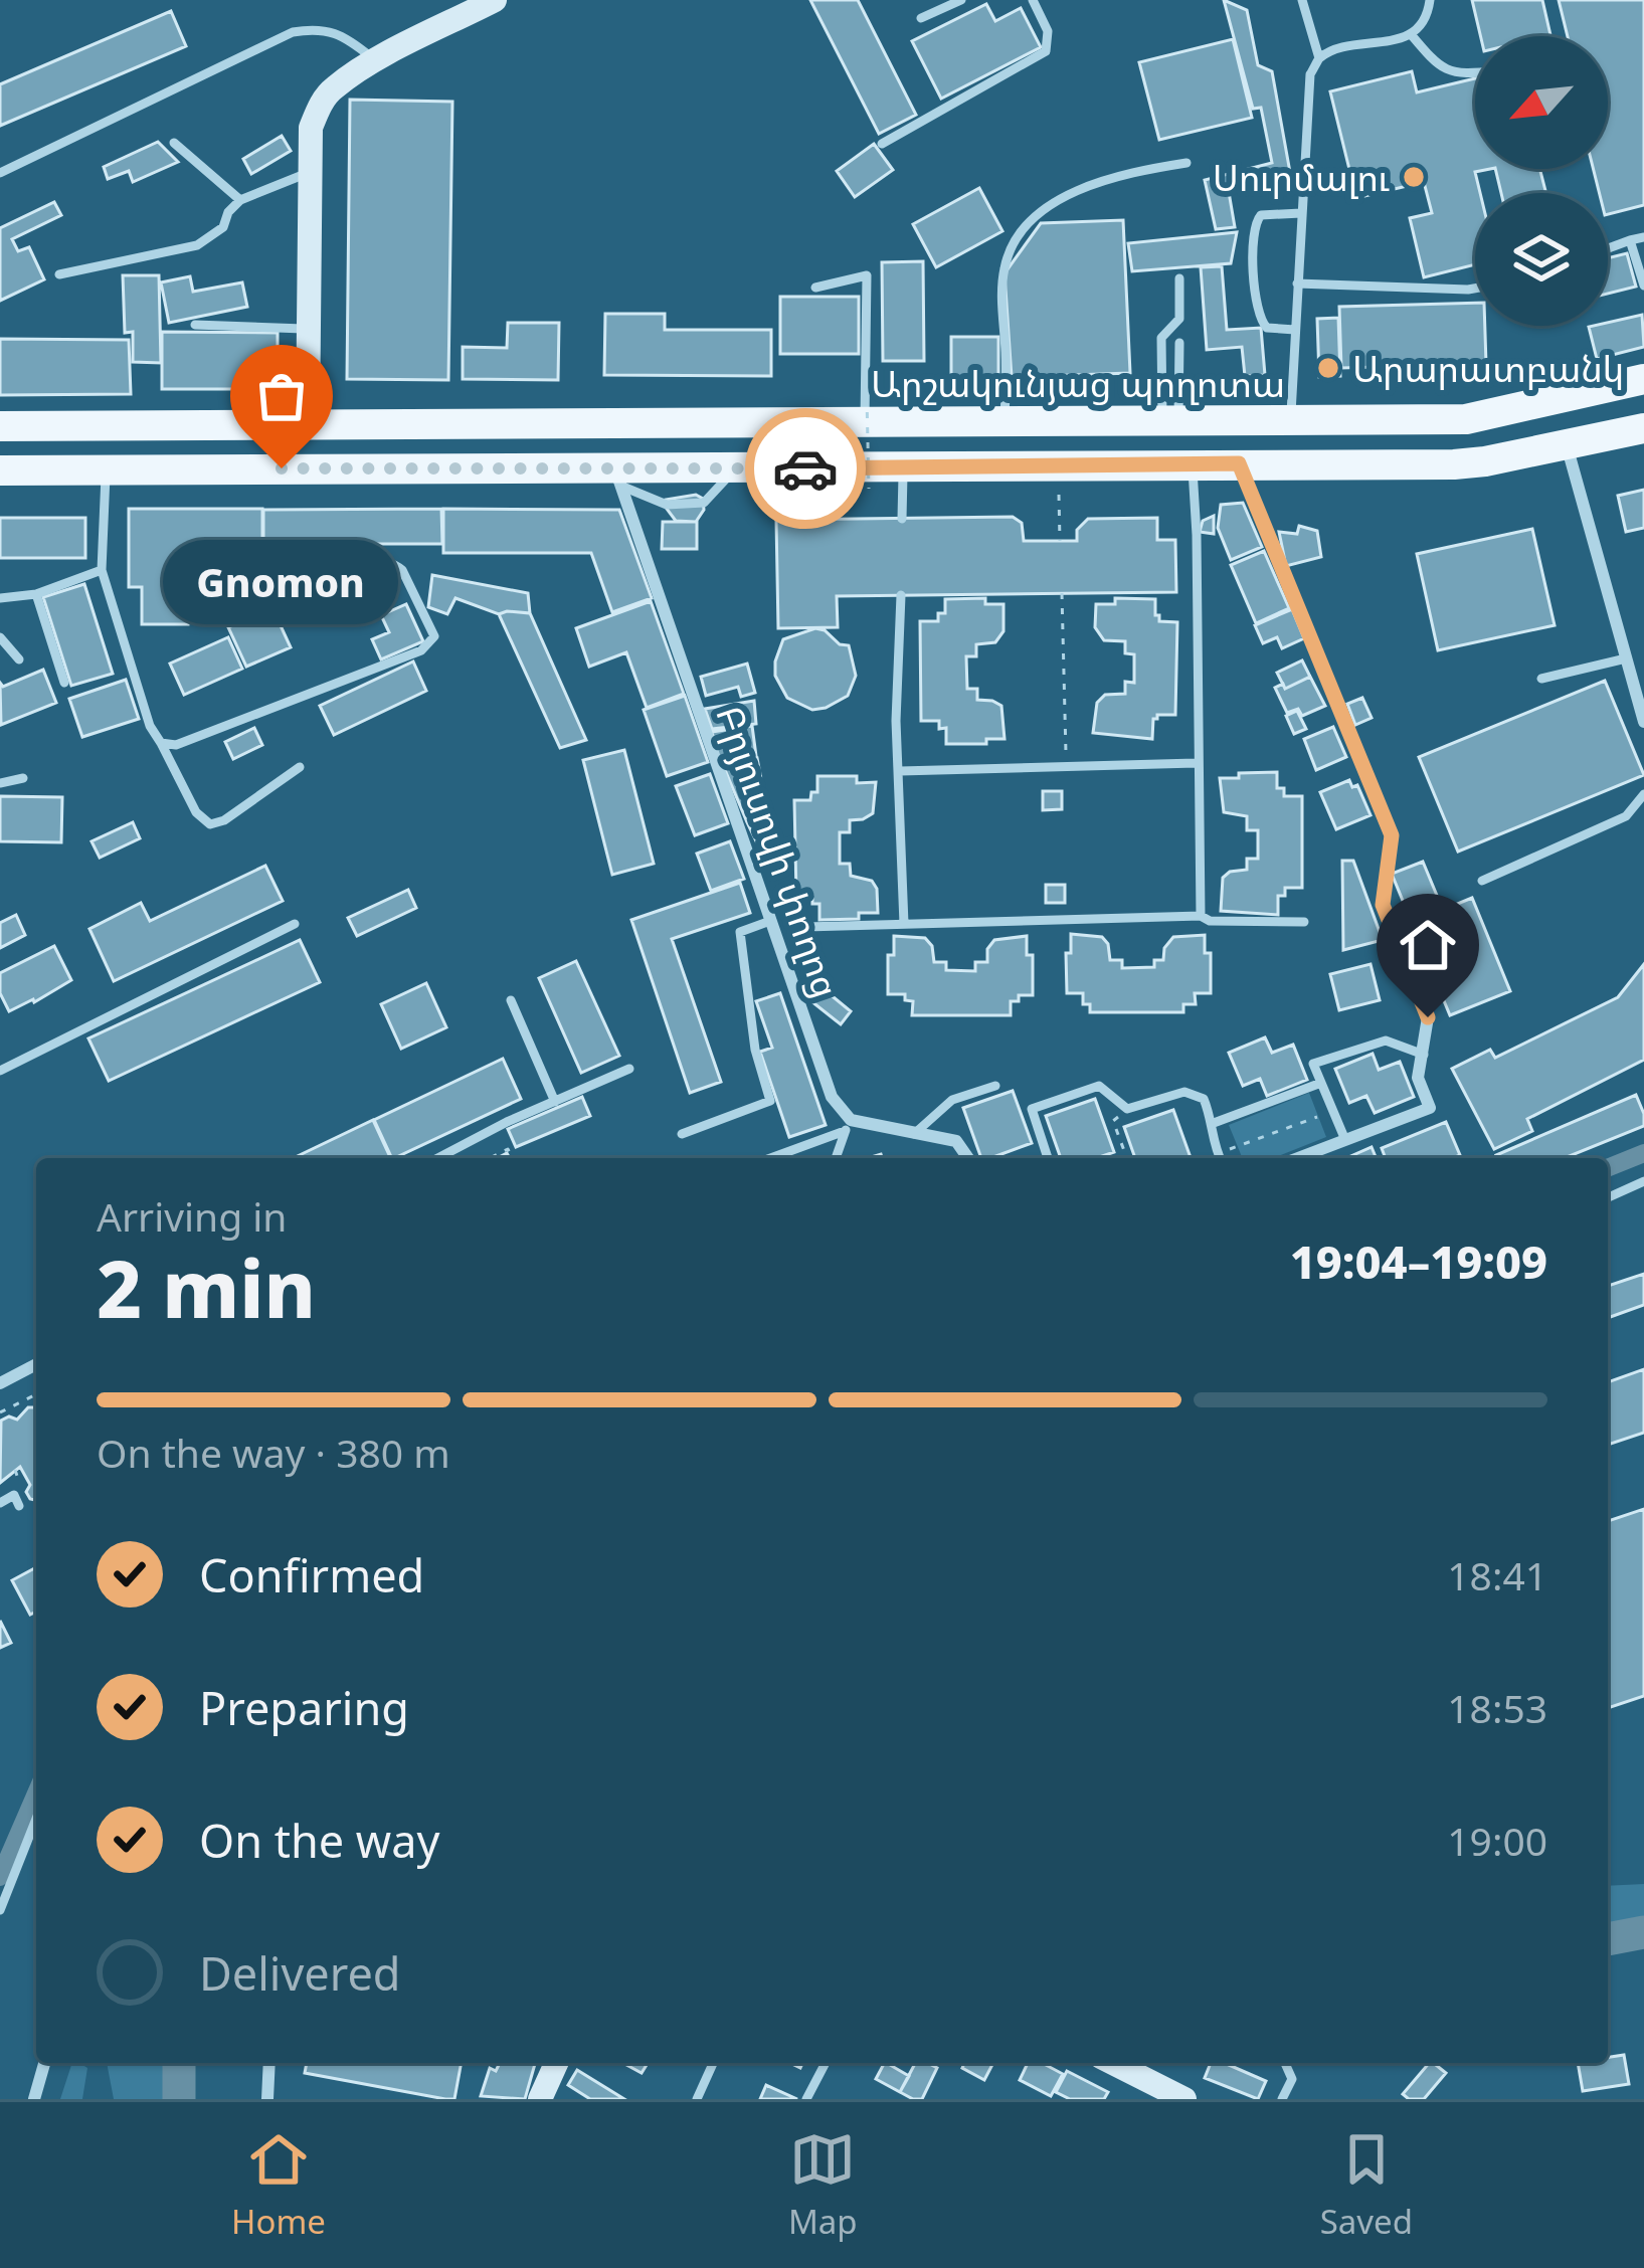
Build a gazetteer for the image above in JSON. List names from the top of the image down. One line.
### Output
{"streets":{"main road":["Արշակունյաց պողոտա"],"street":["Բրյուսովի փողոց"]},"places":["Սուրմալու","Արարատբանկ","Gnomon"],"north":"bottom left","page":{"bubble":"Gnomon","heading":["2 min","Arriving in","19:04–19:09"],"bar":"On the way · 380 m","list":[["Confirmed","18:41"],["Preparing","18:53"],["On the way","19:00"],"Delivered"],"tabs":["Home","Map","Saved"]}}
